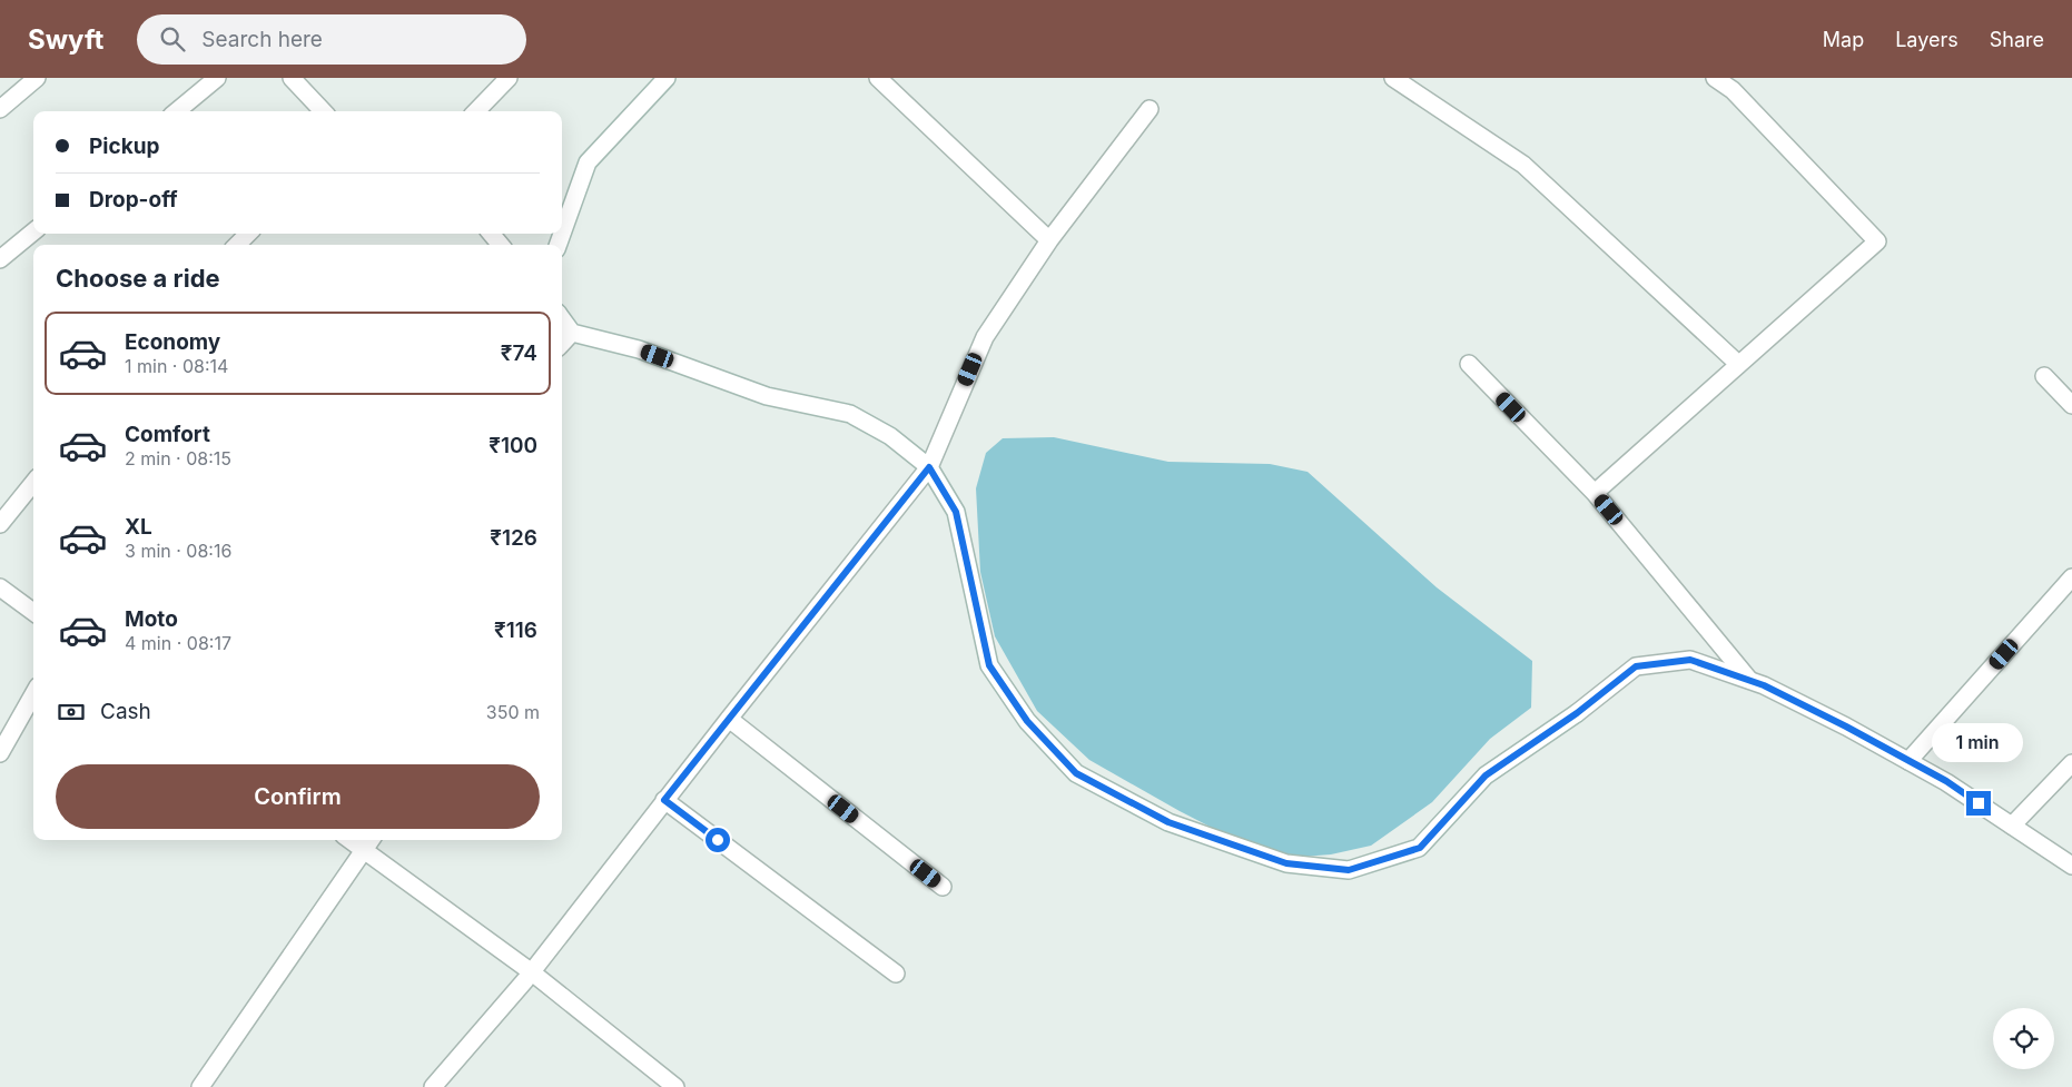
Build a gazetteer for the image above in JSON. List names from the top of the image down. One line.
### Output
{"page":{"header":"Swyft","search":"Search here","nav":["Map","Layers","Share"],"banner":["Pickup","Drop-off"],"heading":"Choose a ride","list":[{"name":"Economy","note":"1 min · 08:14","value":"₹74"},{"name":"Comfort","note":"2 min · 08:15","value":"₹100"},{"name":"XL","note":"3 min · 08:16","value":"₹126"},{"name":"Moto","note":"4 min · 08:17","value":"₹116"}],"pay":["Cash","350 m"],"bubble":"1 min","buttons":"Confirm"}}
